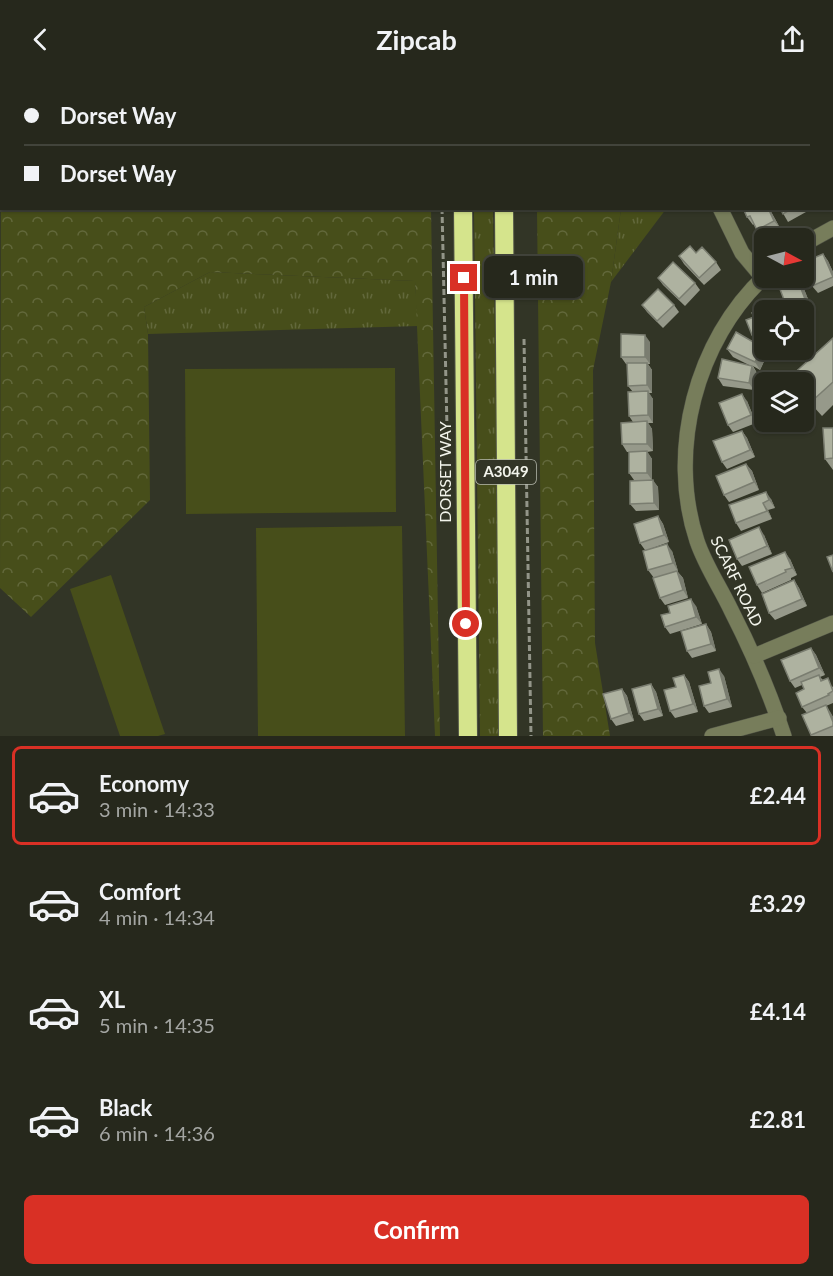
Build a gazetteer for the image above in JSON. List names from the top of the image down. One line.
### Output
{"streets":{"highway":["DORSET WAY","A3049"],"street":["SCARF ROAD"]},"north":"right","page":{"header":"Zipcab","banner":["Dorset Way","Dorset Way"],"bubble":"1 min","list":[{"name":"Economy","note":"3 min · 14:33","value":"£2.44"},{"name":"Comfort","note":"4 min · 14:34","value":"£3.29"},{"name":"XL","note":"5 min · 14:35","value":"£4.14"},{"name":"Black","note":"6 min · 14:36","value":"£2.81"}],"buttons":"Confirm"}}
